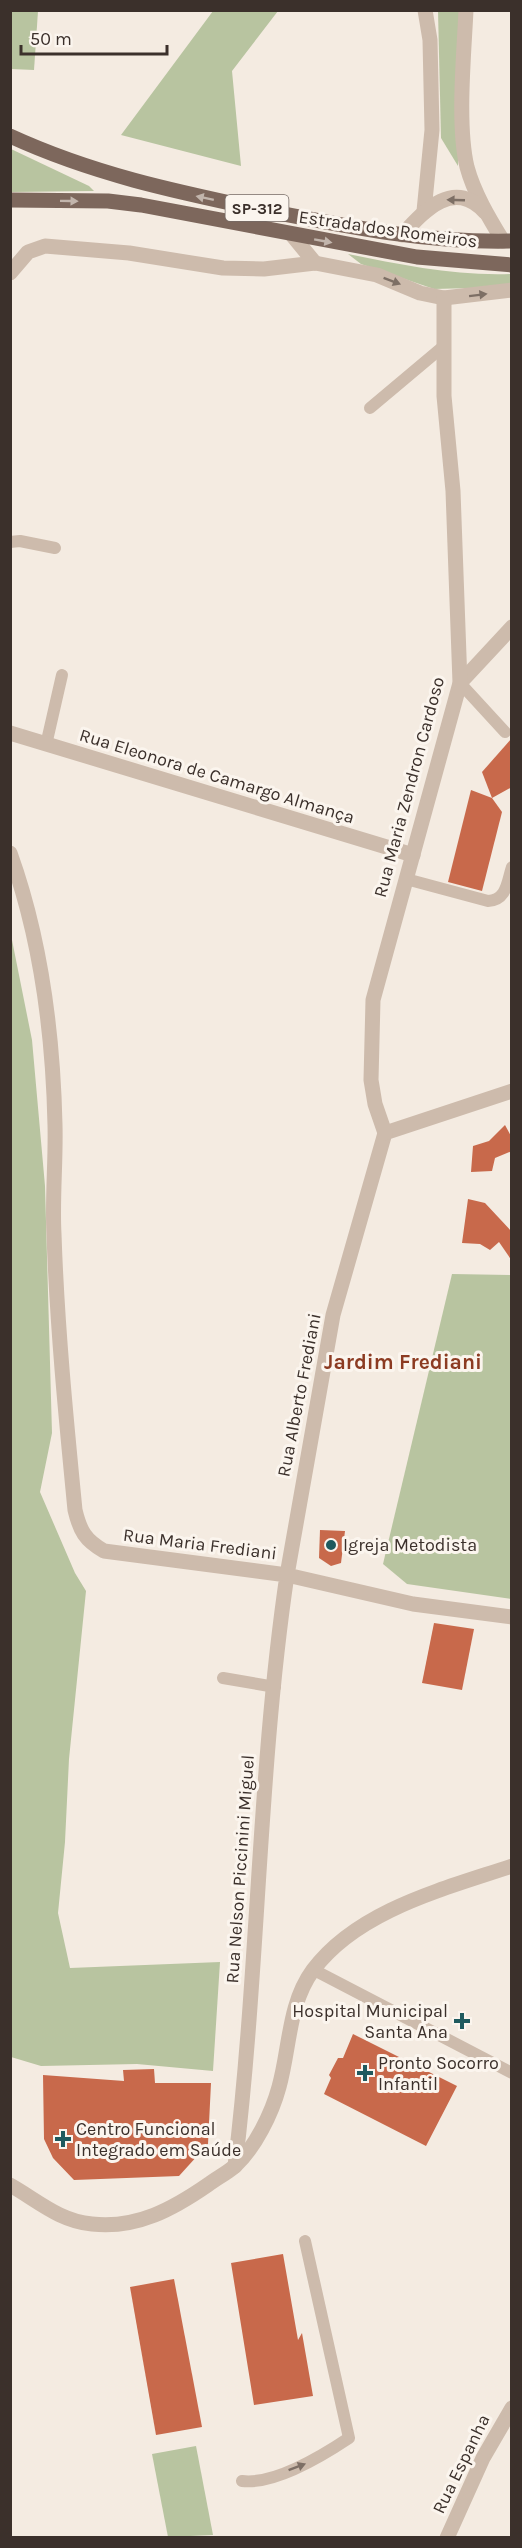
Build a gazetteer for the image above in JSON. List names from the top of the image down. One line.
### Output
{"streets":{"main road":["SP-312","Estrada dos Romeiros"],"street":["Rua Eleonora de Camargo Almança","Rua Maria Zendron Cardoso","Rua Alberto Frediani","Rua Maria Frediani","Rua Nelson Piccinini Miguel","Rua Espanha"]},"crossings":[["Rua Eleonora de Camargo Almança","Rua Maria Zendron Cardoso"],["Rua Maria Zendron Cardoso","Rua Alberto Frediani"],["Rua Alberto Frediani","Rua Maria Frediani"],["Rua Alberto Frediani","Rua Nelson Piccinini Miguel"],["Rua Maria Frediani","Rua Nelson Piccinini Miguel"]],"districts":["Jardim Frediani"],"places":{"other":["Igreja Metodista"],"health":["Hospital Municipal Santa Ana","Pronto Socorro Infantil","Centro Funcional Integrado em Saúde"]},"scale_bar":"50 m"}
